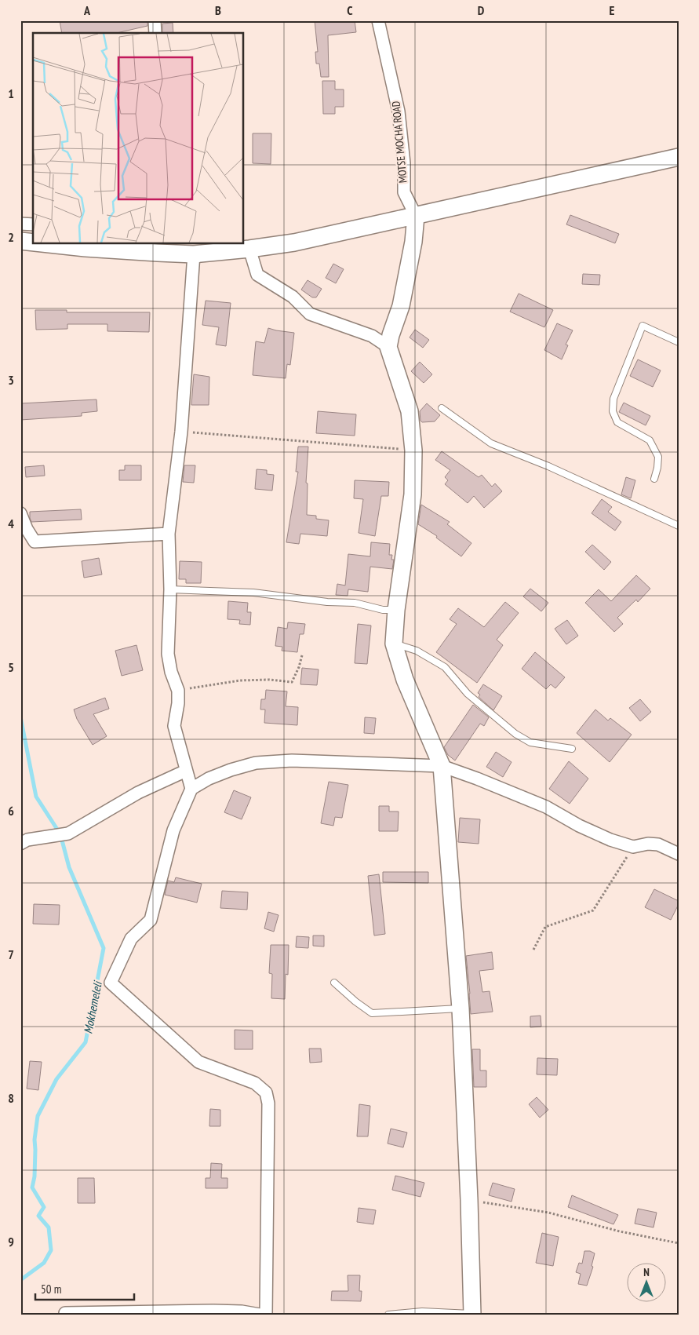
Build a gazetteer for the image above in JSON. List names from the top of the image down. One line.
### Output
{"streets":{"street":["MOTSE MOCHA ROAD"]},"water":["Mokhemeleli"],"scale_bar":"50 m","north":"top","grid":{"columns":["A","B","C","D","E"],"rows":["1","2","3","4","5","6","7","8","9"]}}
